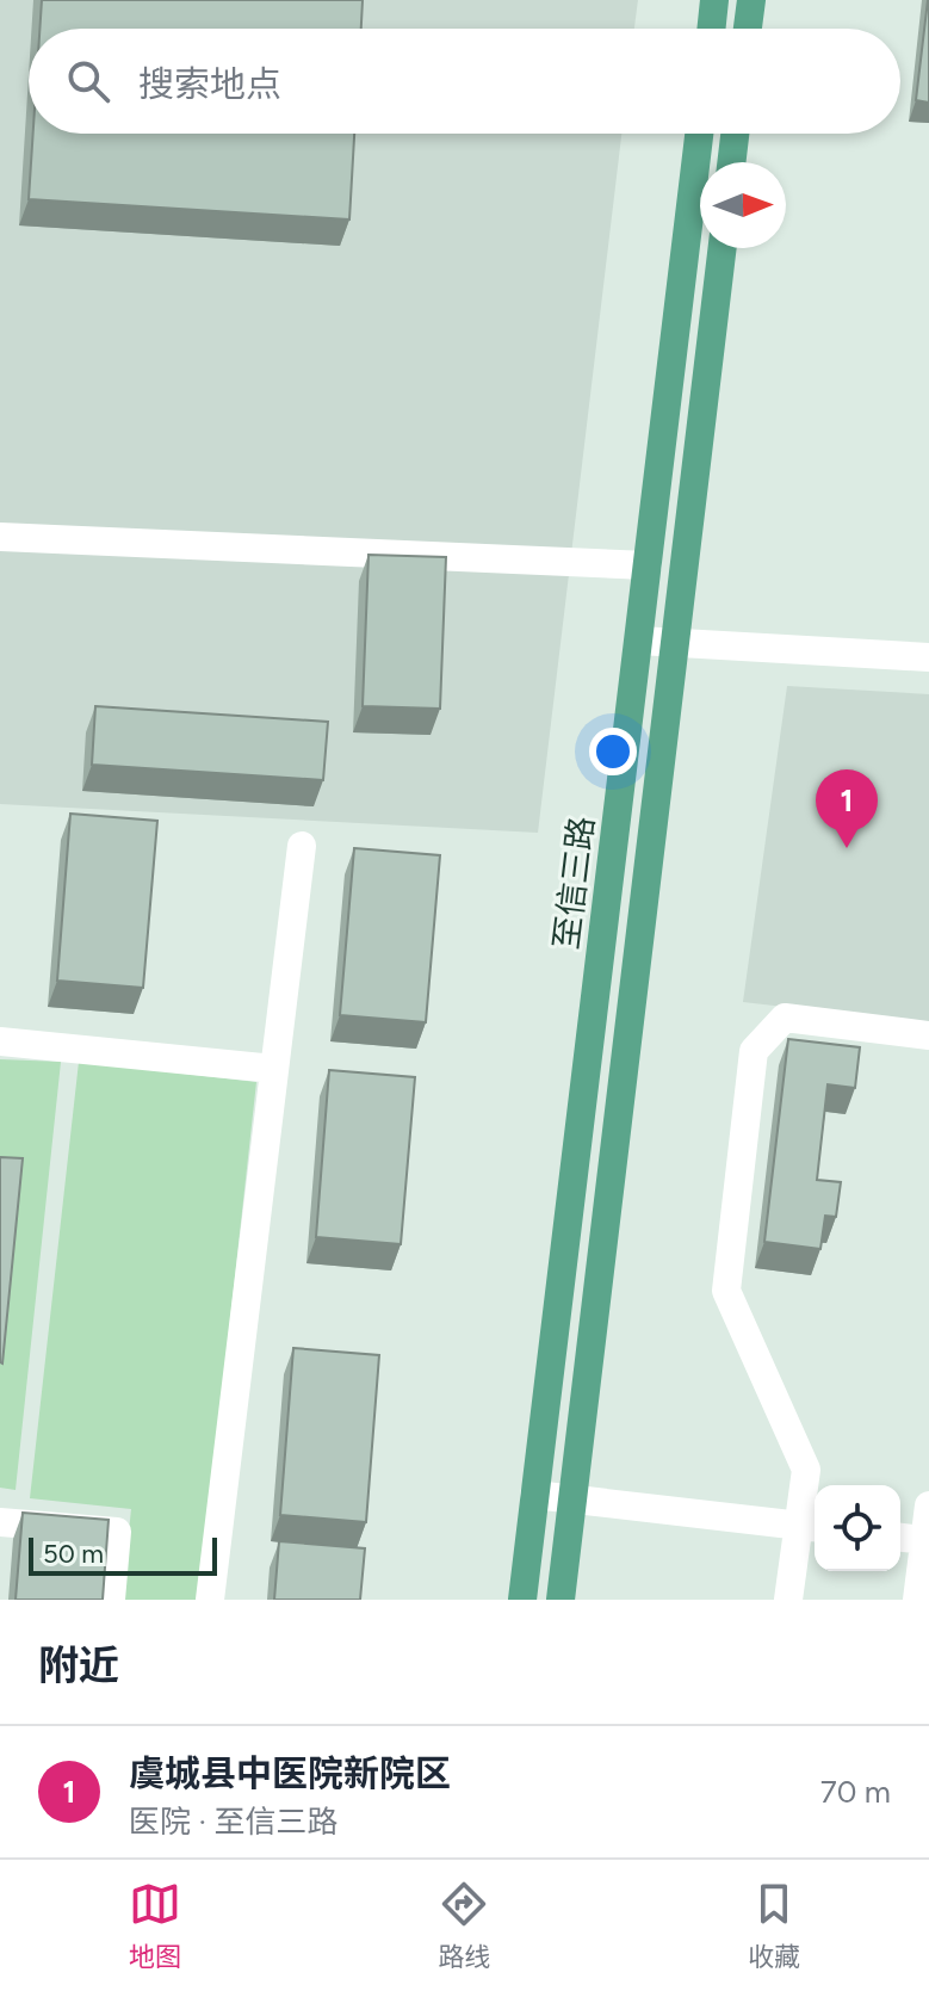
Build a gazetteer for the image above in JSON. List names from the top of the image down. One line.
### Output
{"streets":{"main road":["至信三路"]},"scale_bar":"50 m","north":"right","page":{"search":"搜索地点","pins":"1","scale":"50 m","heading":"附近","list":[{"mark":"1","name":"虞城县中医院新院区","note":"医院 · 至信三路","value":"70 m"}],"nav":["地图","路线","收藏"]}}
